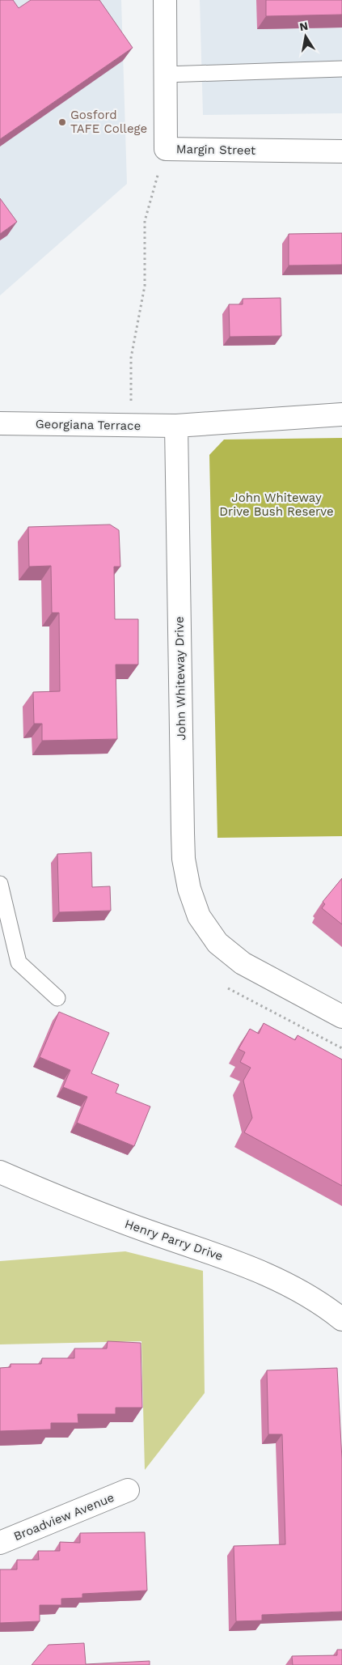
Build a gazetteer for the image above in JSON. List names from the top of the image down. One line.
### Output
{"streets":{"street":["Margin Street","Georgiana Terrace","John Whiteway Drive","Henry Parry Drive","Broadview Avenue"]},"crossings":[["Georgiana Terrace","John Whiteway Drive"]],"parks":["John Whiteway Drive Bush Reserve"],"places":["Gosford TAFE College"],"north":"top"}
